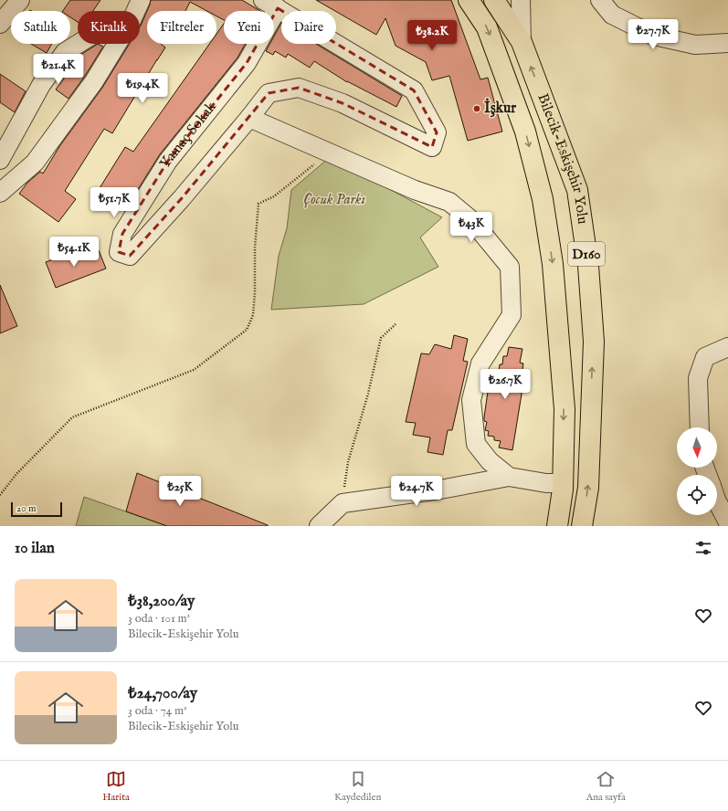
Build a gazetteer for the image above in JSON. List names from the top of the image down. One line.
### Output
{"streets":{"main road":["Bilecik-Eskişehir Yolu","D160"],"street":["Yamaç Sokak"]},"parks":["Çocuk Parkı"],"places":["İşkur"],"scale_bar":"20 m","north":"bottom","page":{"chip":["Satılık","Kiralık","Filtreler","Yeni","Daire"],"price":["₺27.7K","₺38.2K","₺21.4K","₺19.4K","₺51.7K","₺43K","₺54.1K","₺26.7K","₺25K","₺24.7K"],"scale":"20 m","heading":"10 ilan","list":[{"name":"₺38,200/ay","note":"3 oda · 101 m² · Bilecik-Eskişehir Yolu"},{"name":"₺24,700/ay","note":"3 oda · 74 m² · Bilecik-Eskişehir Yolu"}],"tabs":["Harita","Kaydedilen","Ana sayfa"]}}
